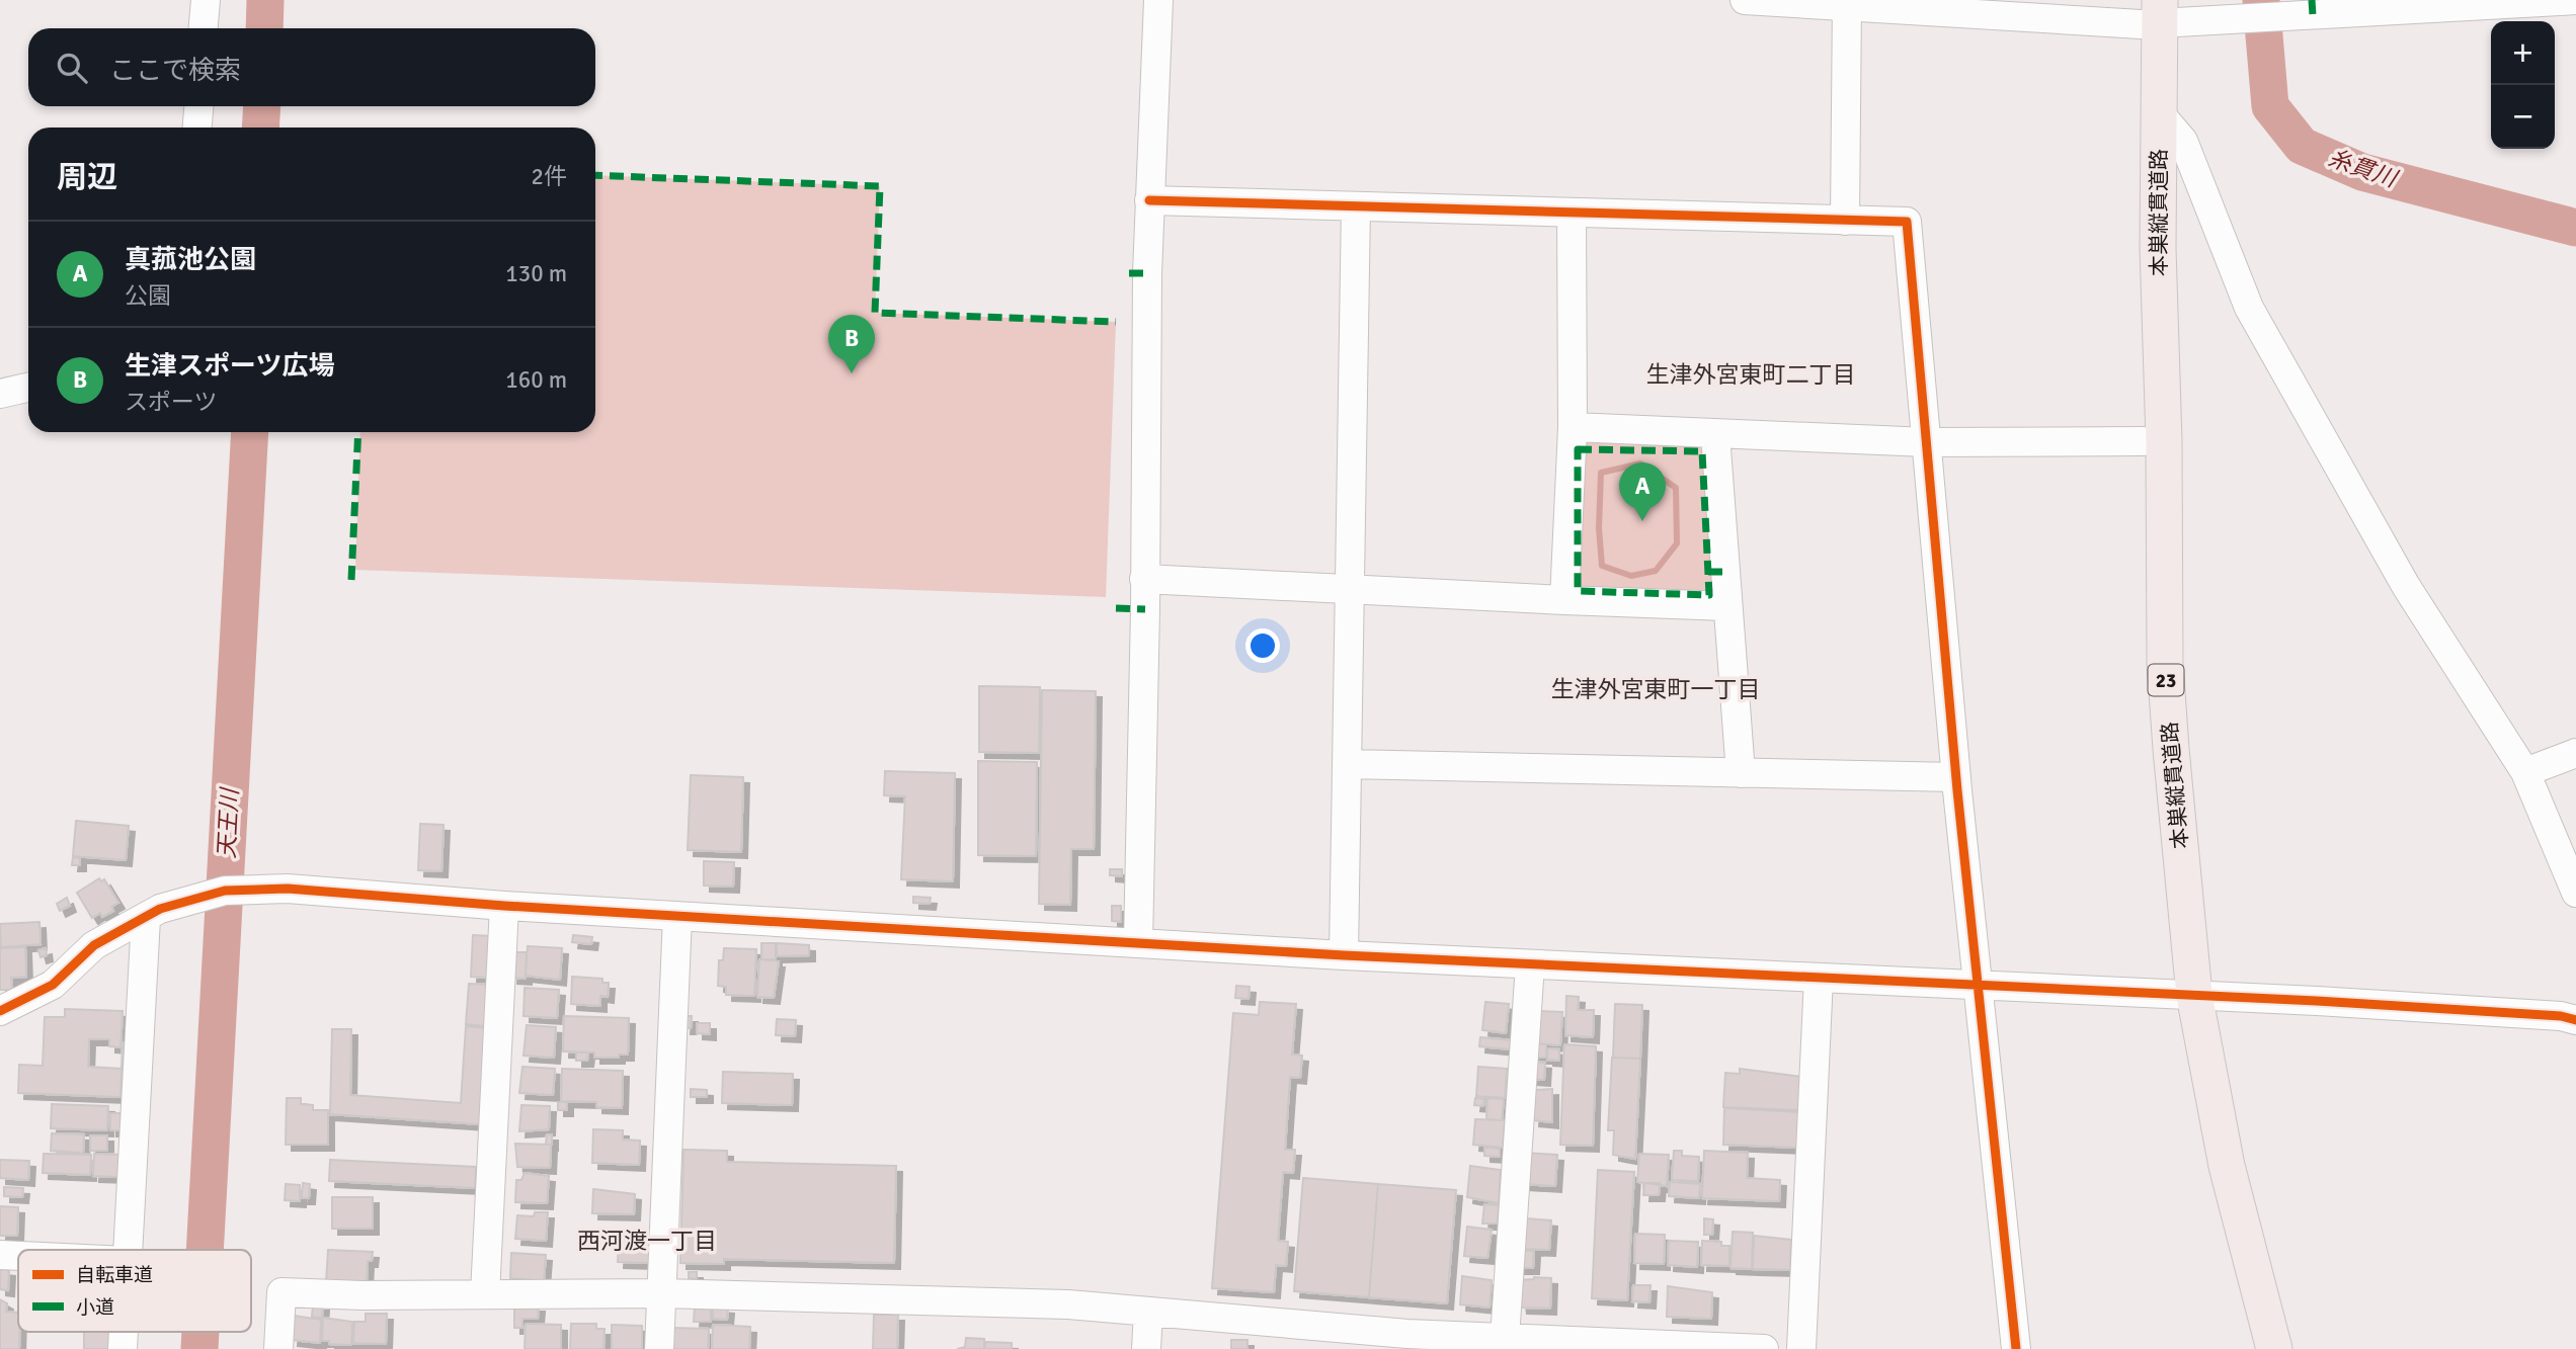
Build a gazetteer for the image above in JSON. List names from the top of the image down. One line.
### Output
{"streets":{"main road":["本巣縦貫道路","23"]},"districts":["生津外宮東町二丁目","生津外宮東町一丁目","西河渡一丁目"],"water":["糸貫川","天王川"],"legend":["自転車道","小道"],"page":{"map_buttons":["+","−"],"search":"ここで検索","heading":["周辺","2件"],"list":[{"mark":"A","name":"真菰池公園","note":"公園","value":"130 m"},{"mark":"B","name":"生津スポーツ広場","note":"スポーツ","value":"160 m"}],"pins":["B","A"]}}
